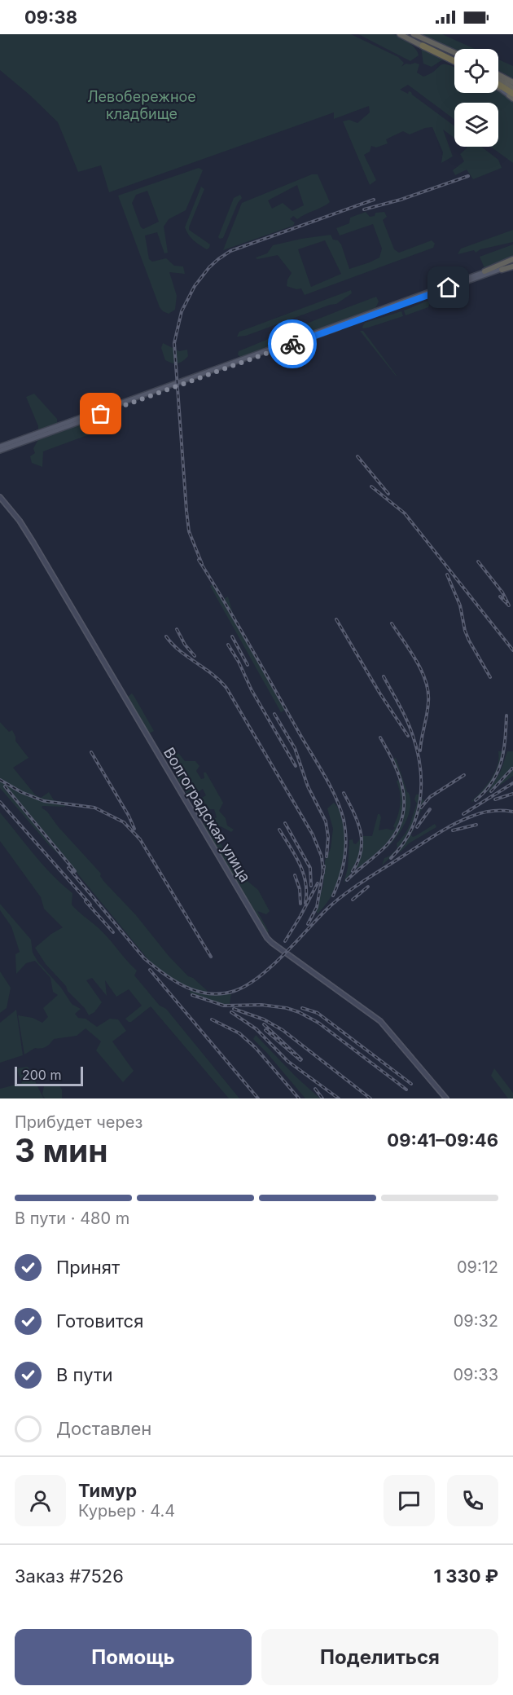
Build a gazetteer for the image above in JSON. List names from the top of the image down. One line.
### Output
{"streets":{"main road":["Волгоградская улица"]},"parks":["Левобережное кладбище"],"scale_bar":"200 m","page":{"status":"09:38","scale":"200 m","heading":["3 мин","Прибудет через","09:41–09:46"],"panel":["Тимур","Курьер · 4.4","Заказ #7526","1 330 ₽"],"bar":"В пути · 480 m","list":[["Принят","09:12"],["Готовится","09:32"],["В пути","09:33"],"Доставлен"],"buttons":["Помощь","Поделиться"]}}
